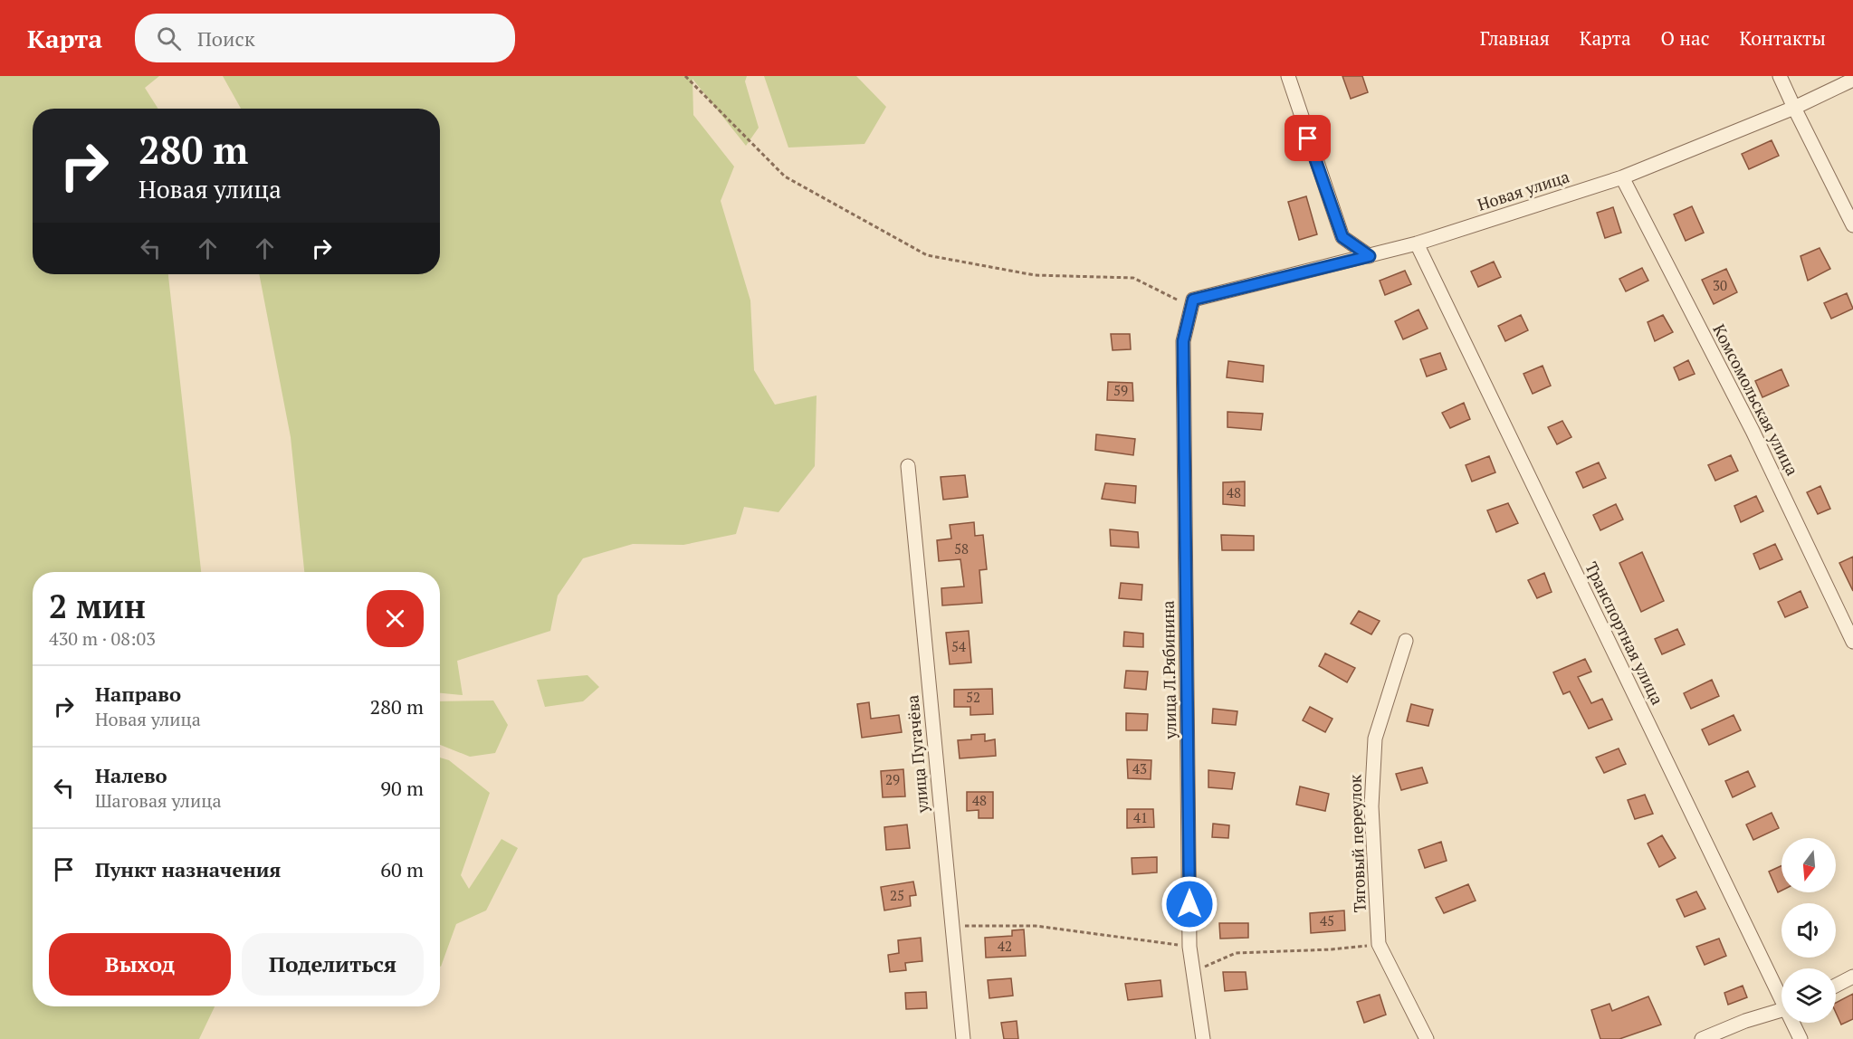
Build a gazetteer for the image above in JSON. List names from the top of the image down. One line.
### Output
{"streets":{"street":["Новая улица","Комсомольская улица","Транспортная улица","улица Л.Рябинина","улица Пугачёва","Тяговый переулок"]},"crossings":[["Новая улица","Комсомольская улица"],["Новая улица","Транспортная улица"],["Новая улица","улица Л.Рябинина"]],"house_numbers":["30","59","48","58","54","52","43","29","48","41","25","45","42"],"north":"bottom","page":{"header":"Карта","search":"Поиск","nav":["Главная","Карта","О нас","Контакты"],"turn":["280 m","Новая улица"],"heading":["2 мин","430 m · 08:03"],"list":[{"name":"Направо","note":"Новая улица","value":"280 m"},{"name":"Налево","note":"Шаговая улица","value":"90 m"},{"name":"Пункт назначения","value":"60 m"}],"buttons":["Выход","Поделиться"]}}
